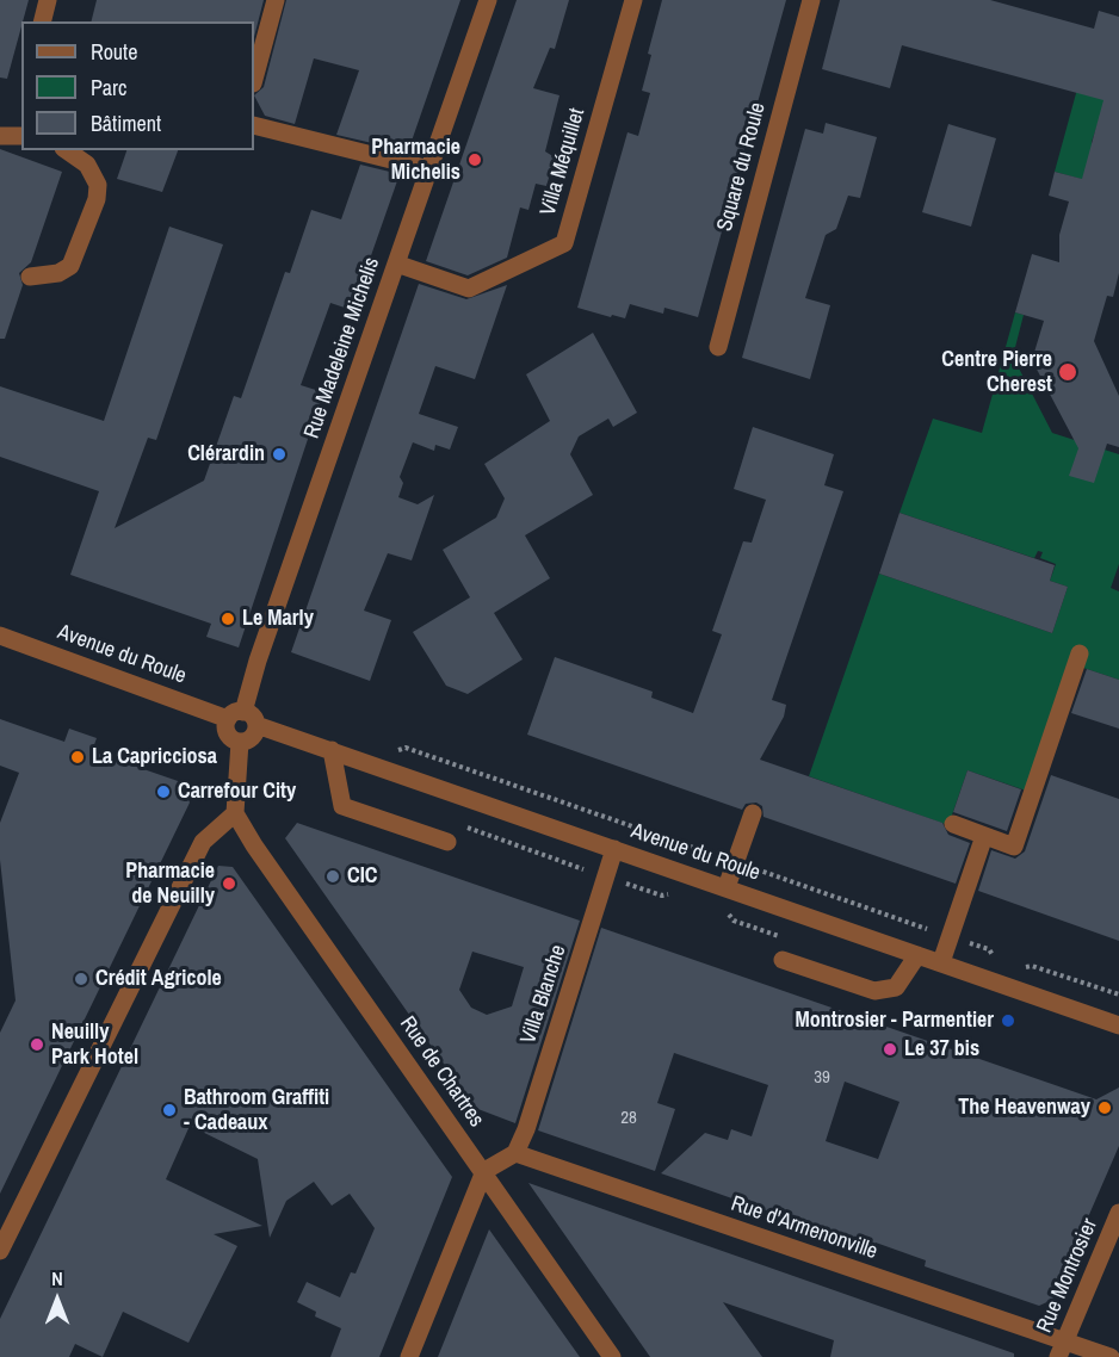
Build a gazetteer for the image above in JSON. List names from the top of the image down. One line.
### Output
{"streets":{"street":["Villa Méquillet","Square du Roule","Rue Madeleine Michelis","Avenue du Roule","Villa Blanche","Rue de Chartres","Rue d'Armenonville","Rue Montrosier"]},"crossings":[["Villa Méquillet","Rue Madeleine Michelis"],["Rue Madeleine Michelis","Avenue du Roule"],["Avenue du Roule","Villa Blanche"],["Villa Blanche","Rue d'Armenonville"],["Rue d'Armenonville","Rue Montrosier"]],"places":["Pharmacie Michelis","Centre Pierre Cherest","Clérardin","Le Marly","La Capricciosa","Carrefour City","CIC","Pharmacie de Neuilly","Crédit Agricole","Montrosier - Parmentier","Neuilly Park Hotel","Le 37 bis","The Heavenway","Bathroom Graffiti - Cadeaux"],"house_numbers":["39","28"],"legend":["Route","Parc","Bâtiment"],"north":"top"}
